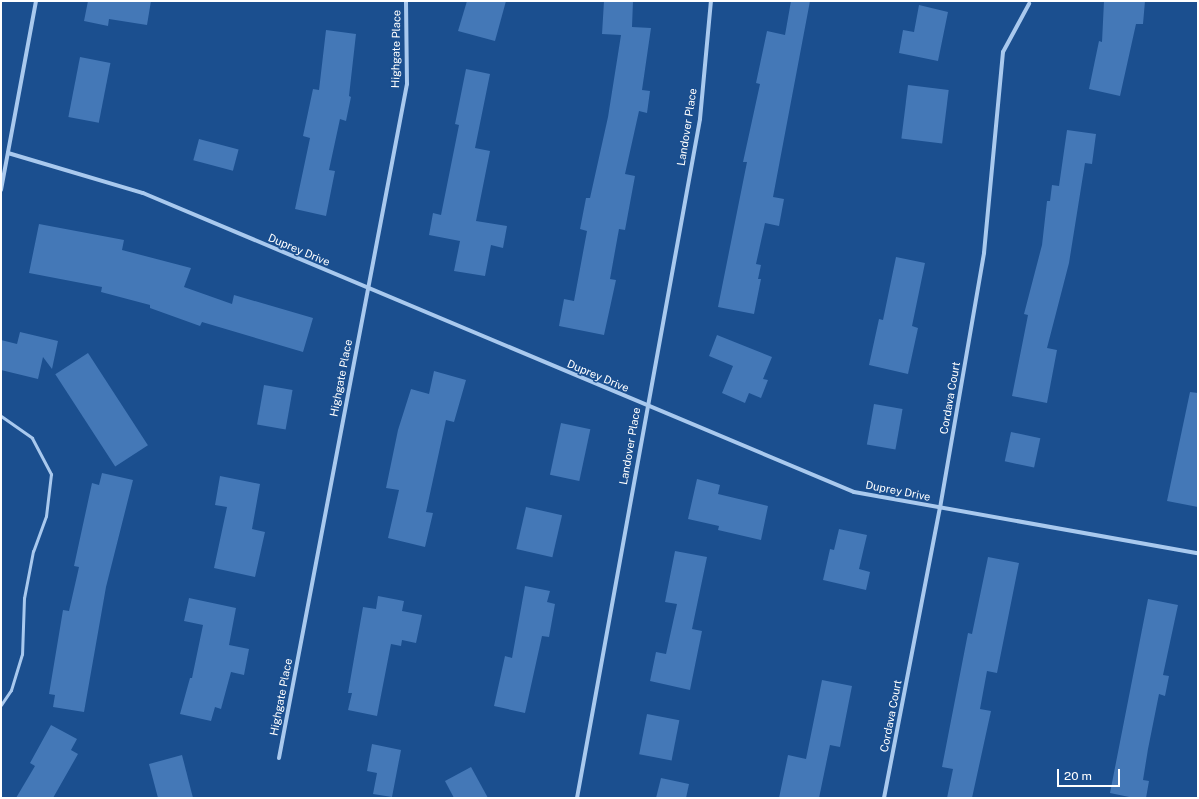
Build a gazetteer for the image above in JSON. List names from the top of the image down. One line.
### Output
{"streets":{"street":["Highgate Place","Landover Place","Duprey Drive","Cordava Court"]},"crossings":[["Highgate Place","Duprey Drive"],["Landover Place","Duprey Drive"],["Duprey Drive","Cordava Court"]],"scale_bar":"20 m"}
